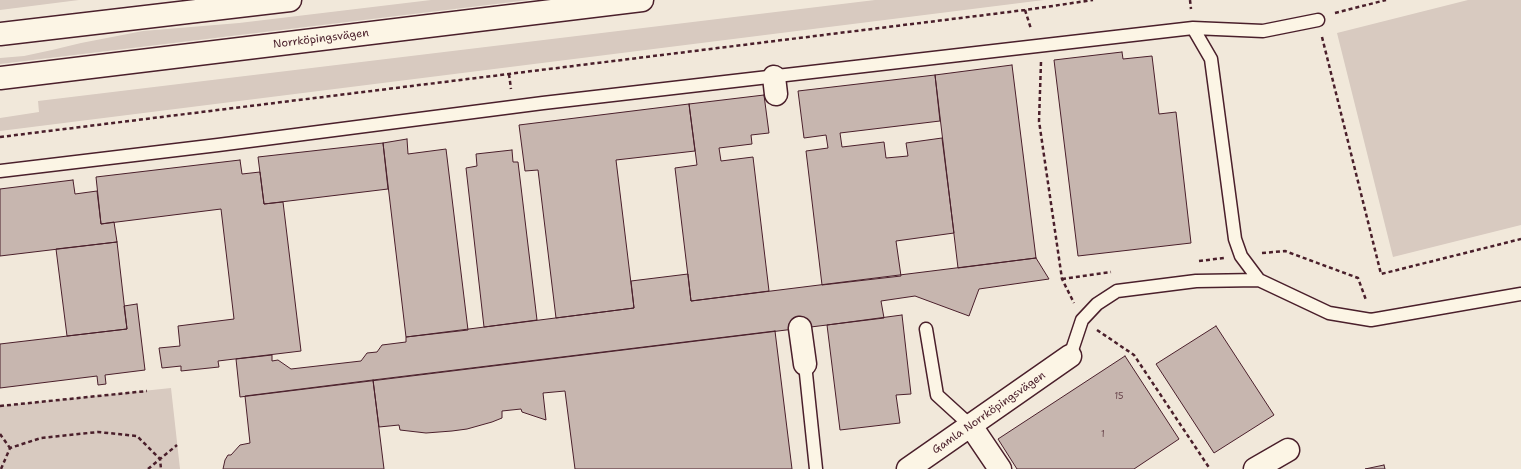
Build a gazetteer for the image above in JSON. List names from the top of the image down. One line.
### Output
{"streets":{"main road":["Norrköpingsvägen","Gamla Norrköpingsvägen"]},"house_numbers":["15","1"]}
